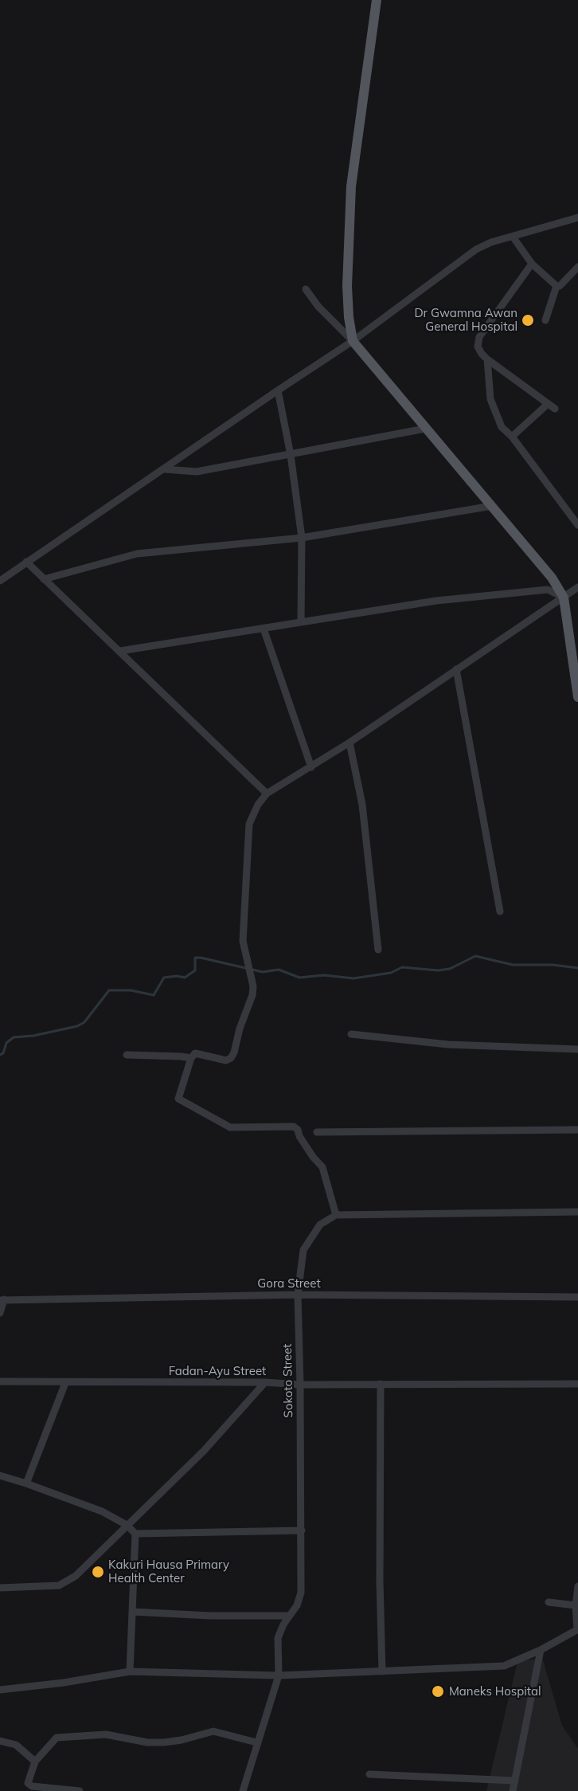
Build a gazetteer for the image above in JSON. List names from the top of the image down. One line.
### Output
{"streets":{"street":["Gora Street","Fadan-Ayu Street","Sokoto Street"]},"crossings":[["Gora Street","Sokoto Street"],["Fadan-Ayu Street","Sokoto Street"]],"places":["Dr Gwamna Awan General Hospital","Kakuri Hausa Primary Health Center","Maneks Hospital"]}
